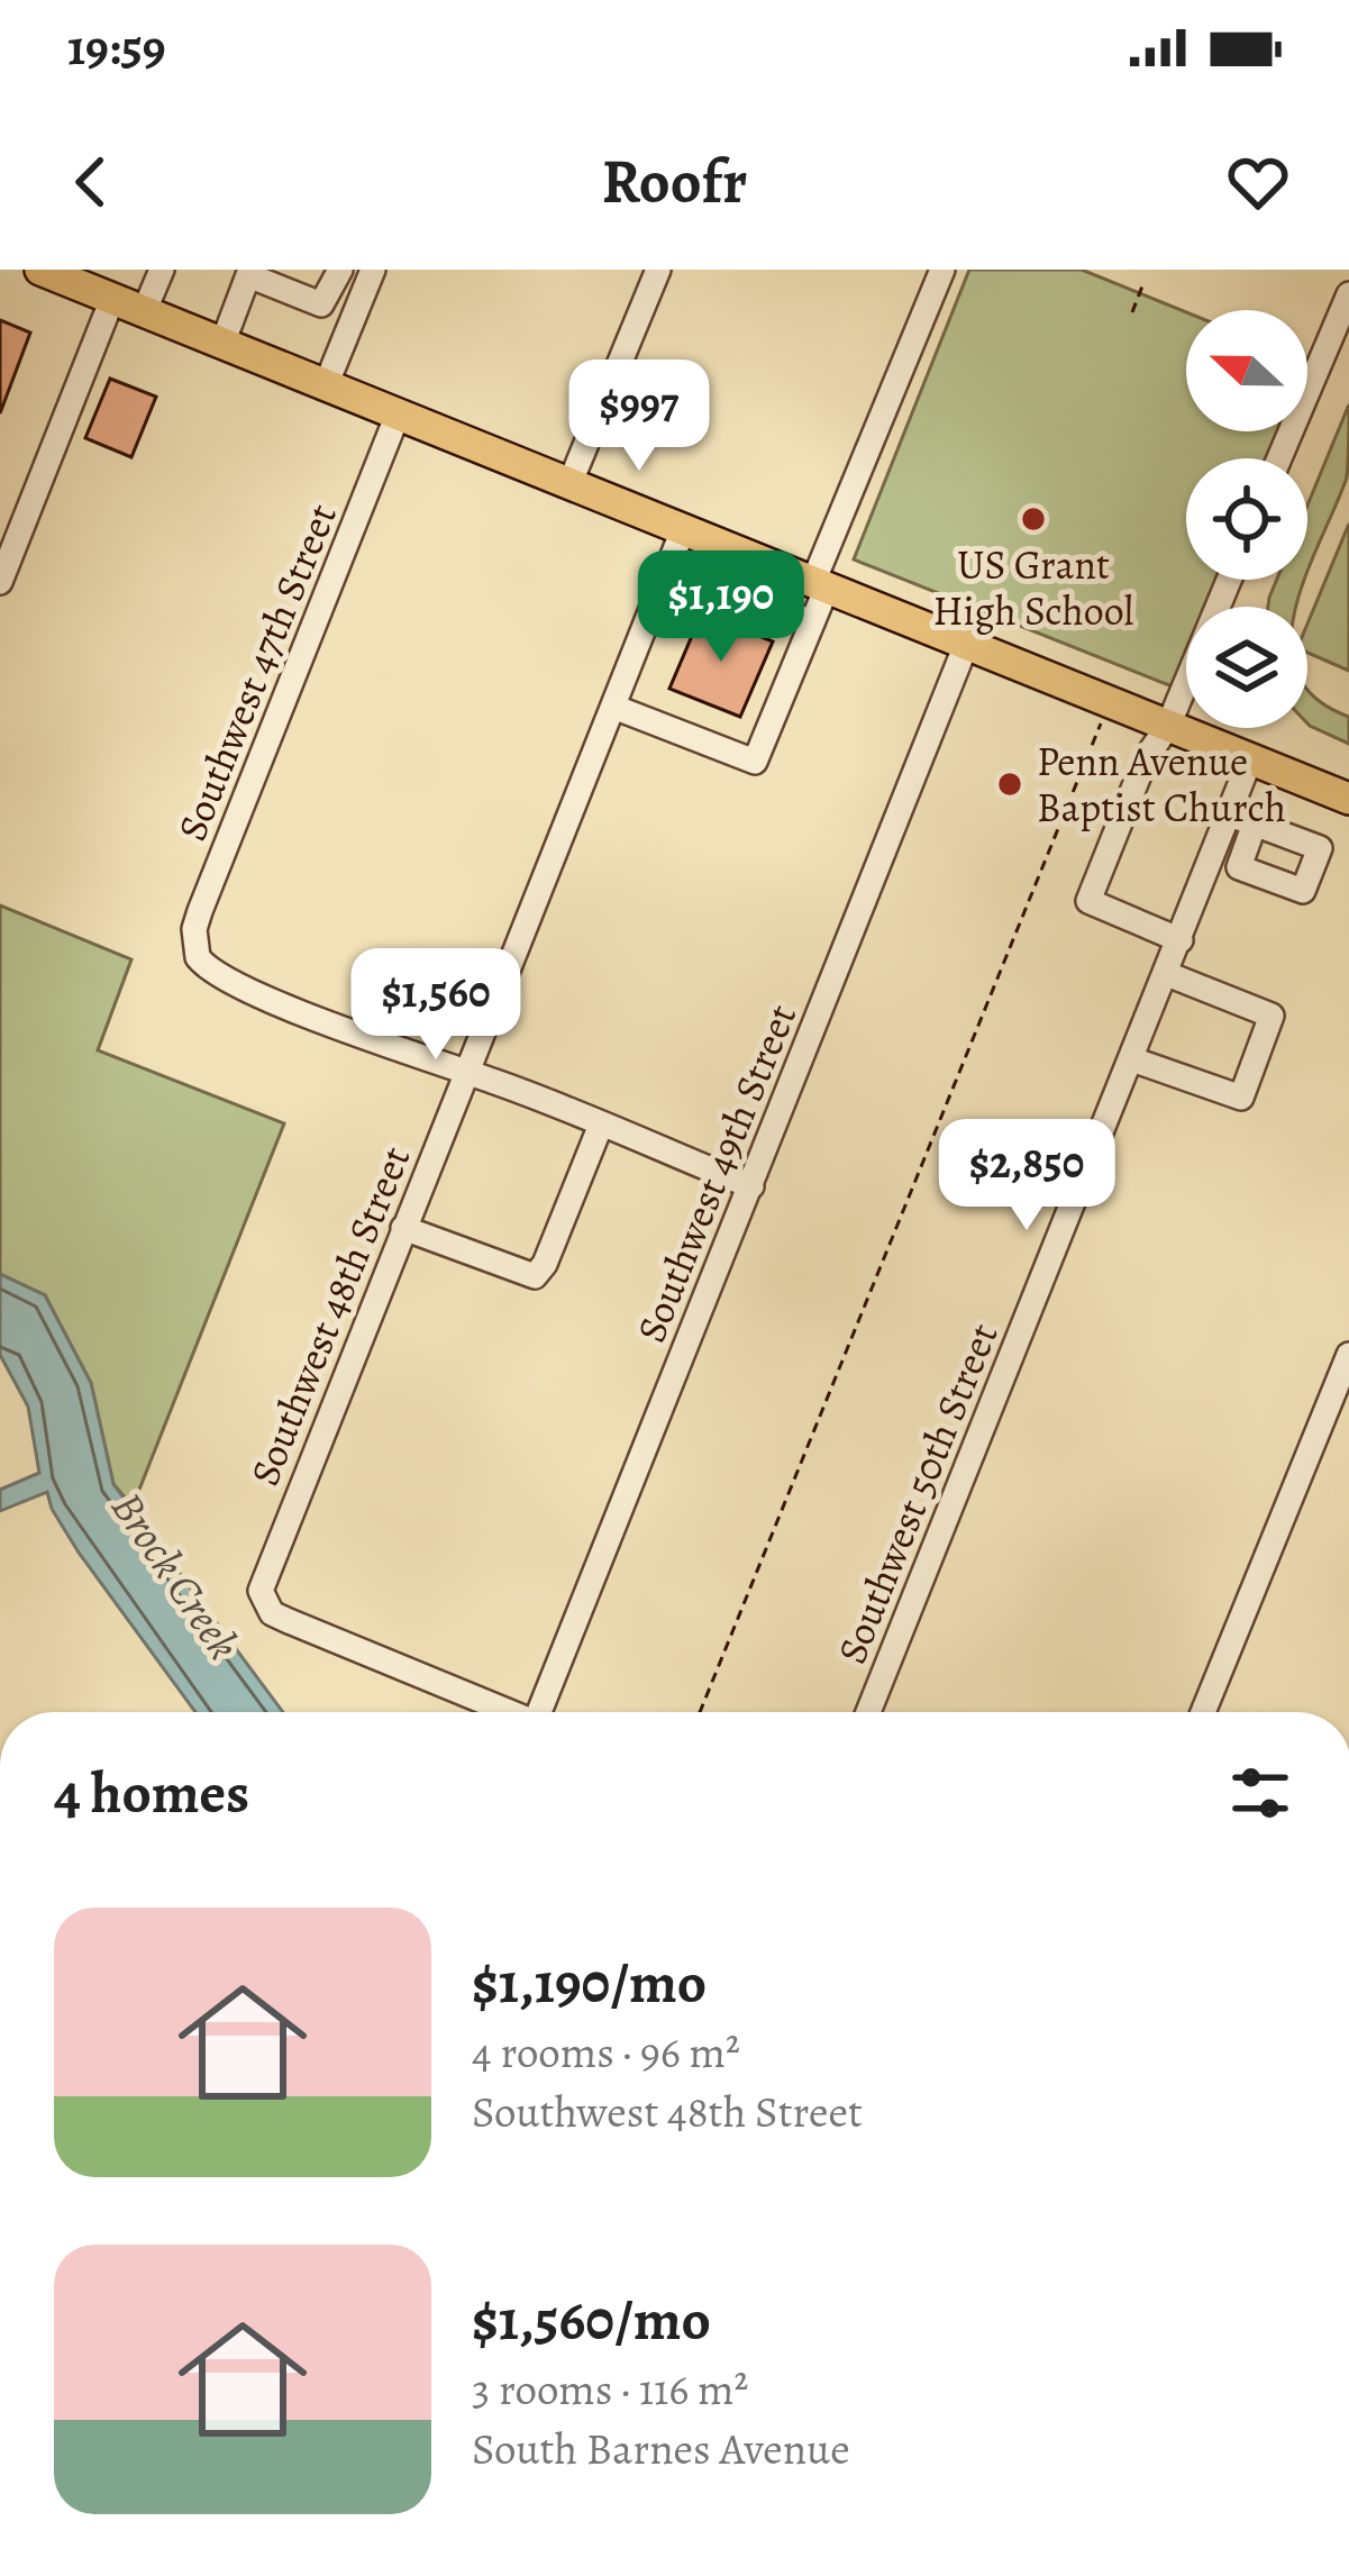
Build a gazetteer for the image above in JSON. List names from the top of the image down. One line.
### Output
{"streets":{"street":["Southwest 47th Street","Southwest 49th Street","Southwest 48th Street","Southwest 50th Street"]},"crossings":[["Southwest 47th Street","Southwest 48th Street"]],"water":["Brock Creek"],"places":["US Grant High School","Penn Avenue Baptist Church"],"north":"left","page":{"status":"19:59","header":"Roofr","price":["$997","$1,190","$1,560","$2,850"],"heading":"4 homes","list":[{"name":"$1,190/mo","note":"4 rooms · 96 m² · Southwest 48th Street"},{"name":"$1,560/mo","note":"3 rooms · 116 m² · South Barnes Avenue"}]}}
